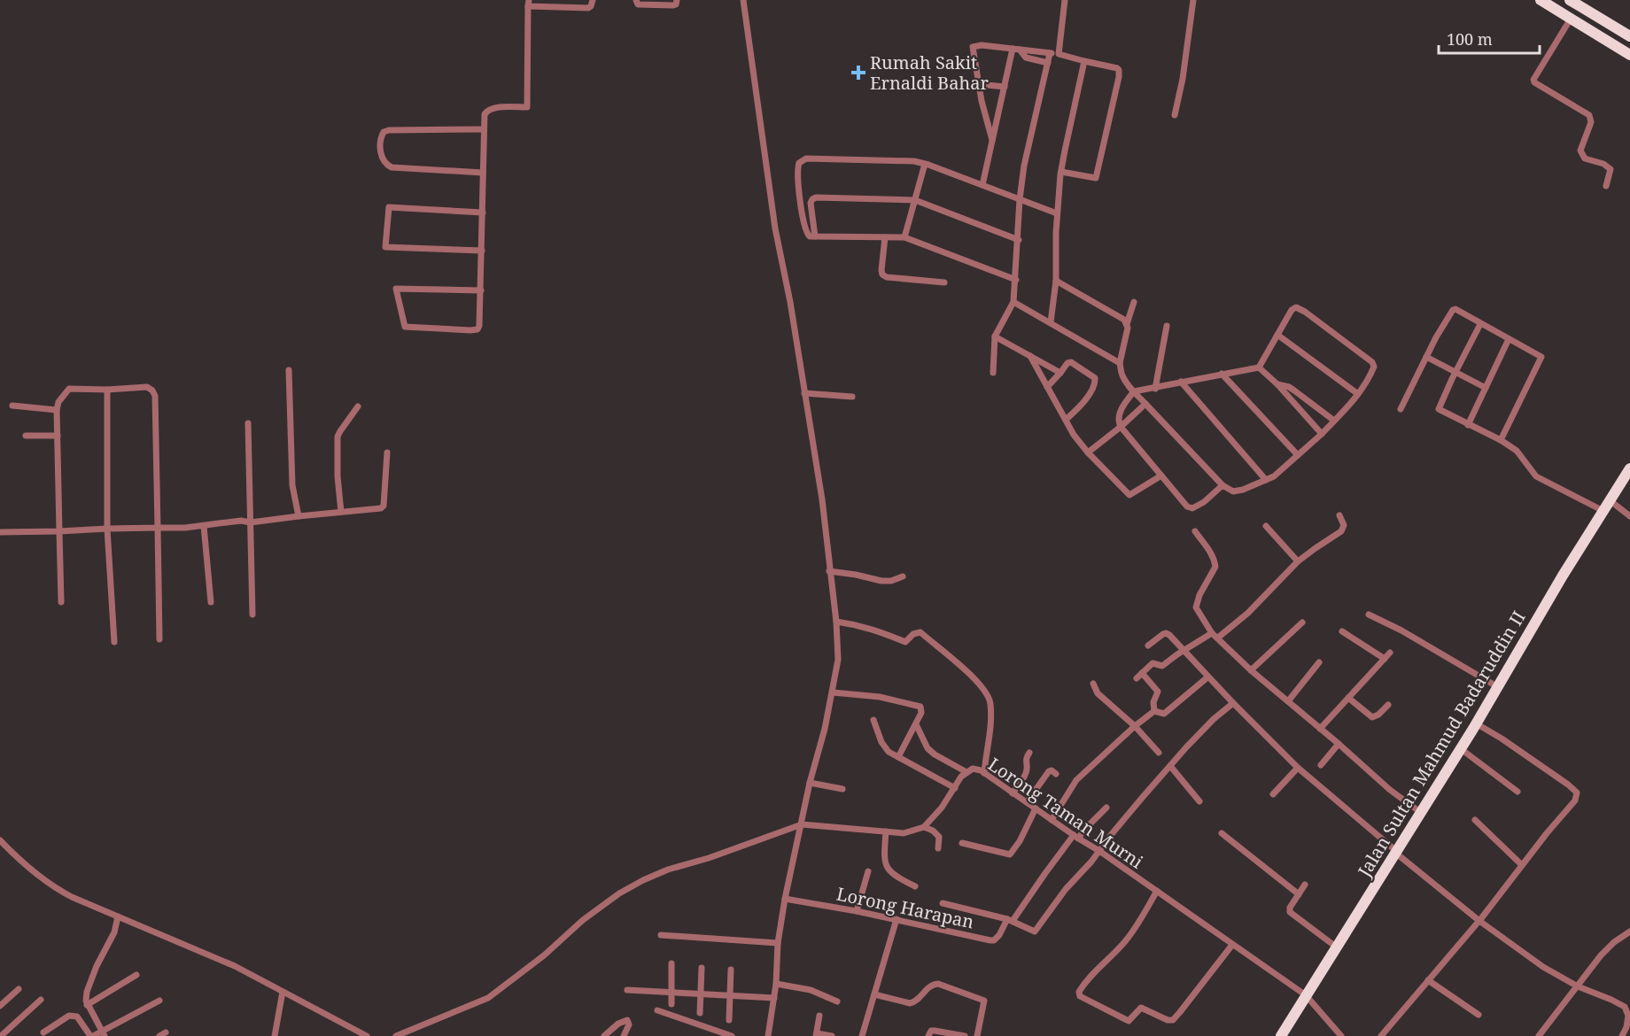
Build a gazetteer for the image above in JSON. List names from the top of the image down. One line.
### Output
{"streets":{"highway":["Jalan Sultan Mahmud Badaruddin II"],"street":["Lorong Taman Murni","Lorong Harapan"]},"crossings":[["Jalan Sultan Mahmud Badaruddin II","Lorong Taman Murni"]],"places":{"health":["Rumah Sakit Ernaldi Bahar"]},"scale_bar":"100 m"}
